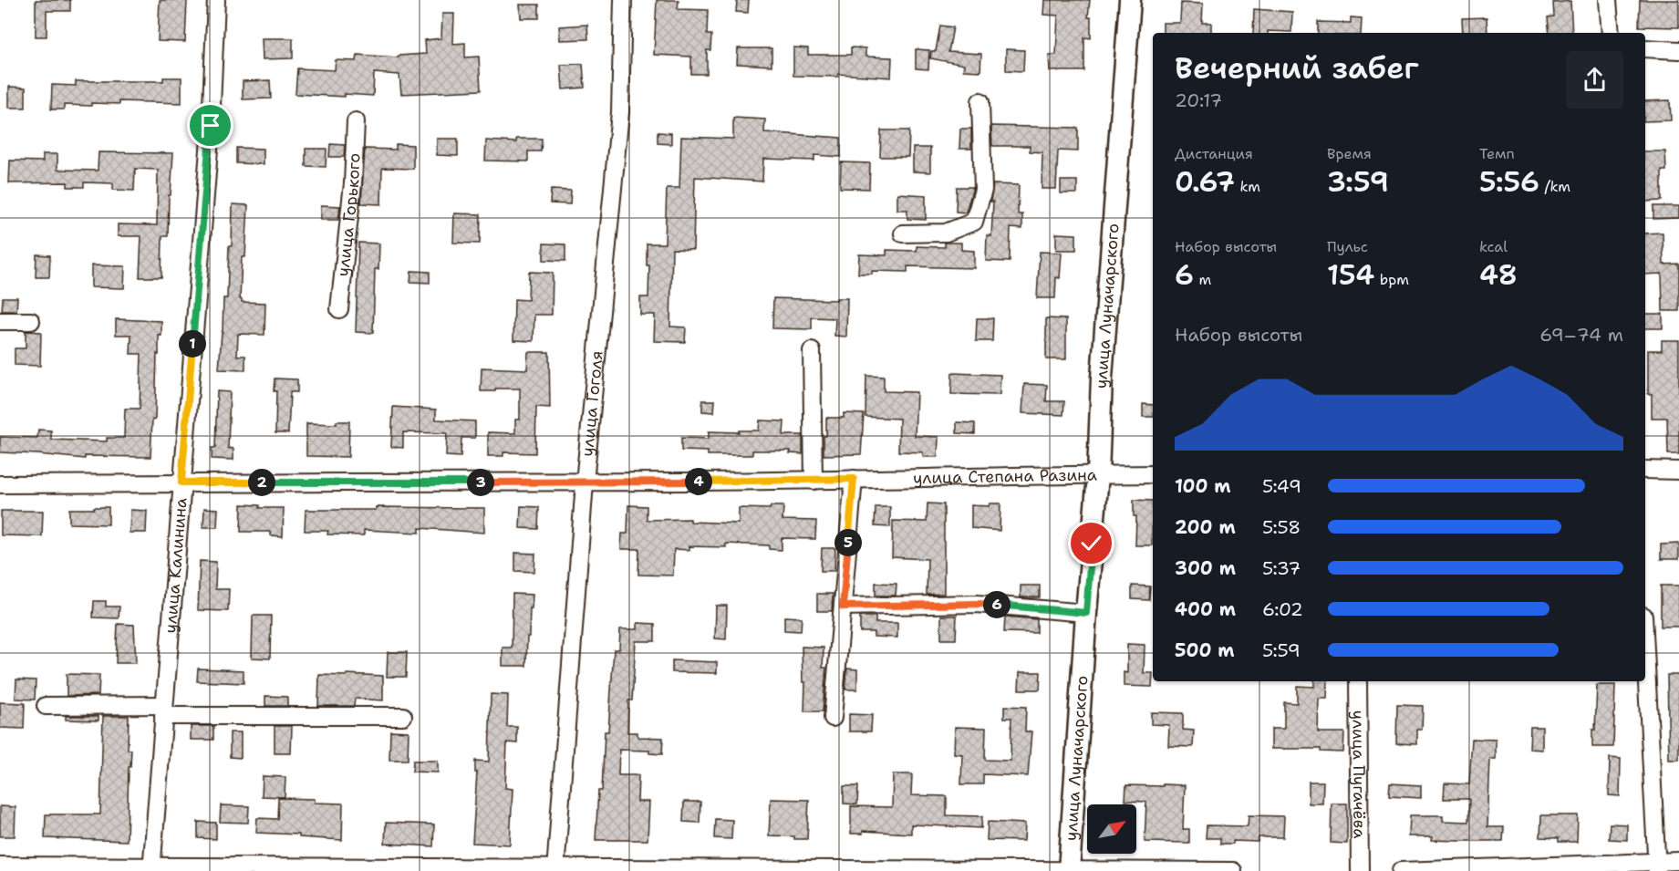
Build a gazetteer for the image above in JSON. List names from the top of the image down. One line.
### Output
{"streets":{"main road":["улица Луначарского"],"street":["улица Горького","улица Гоголя","улица Степана Разина","улица Калинина","улица Пугачёва"]},"crossings":[["улица Луначарского","улица Степана Разина"],["улица Гоголя","улица Степана Разина"],["улица Степана Разина","улица Калинина"]],"north":"top right","page":{"heading":["Вечерний забег","20:17"],"stats":[["Дистанция","0.67 km"],["Время","3:59"],["Темп","5:56 /km"],["Набор высоты","6 m"],["Пульс","154 bpm"],["kcal","48"]],"chart":["Набор высоты","69–74 m"],"pins":["1","4","2","3","5","6"],"list":[{"name":"100 m","note":"5:49"},{"name":"200 m","note":"5:58"},{"name":"300 m","note":"5:37"},{"name":"400 m","note":"6:02"},{"name":"500 m","note":"5:59"}]}}
